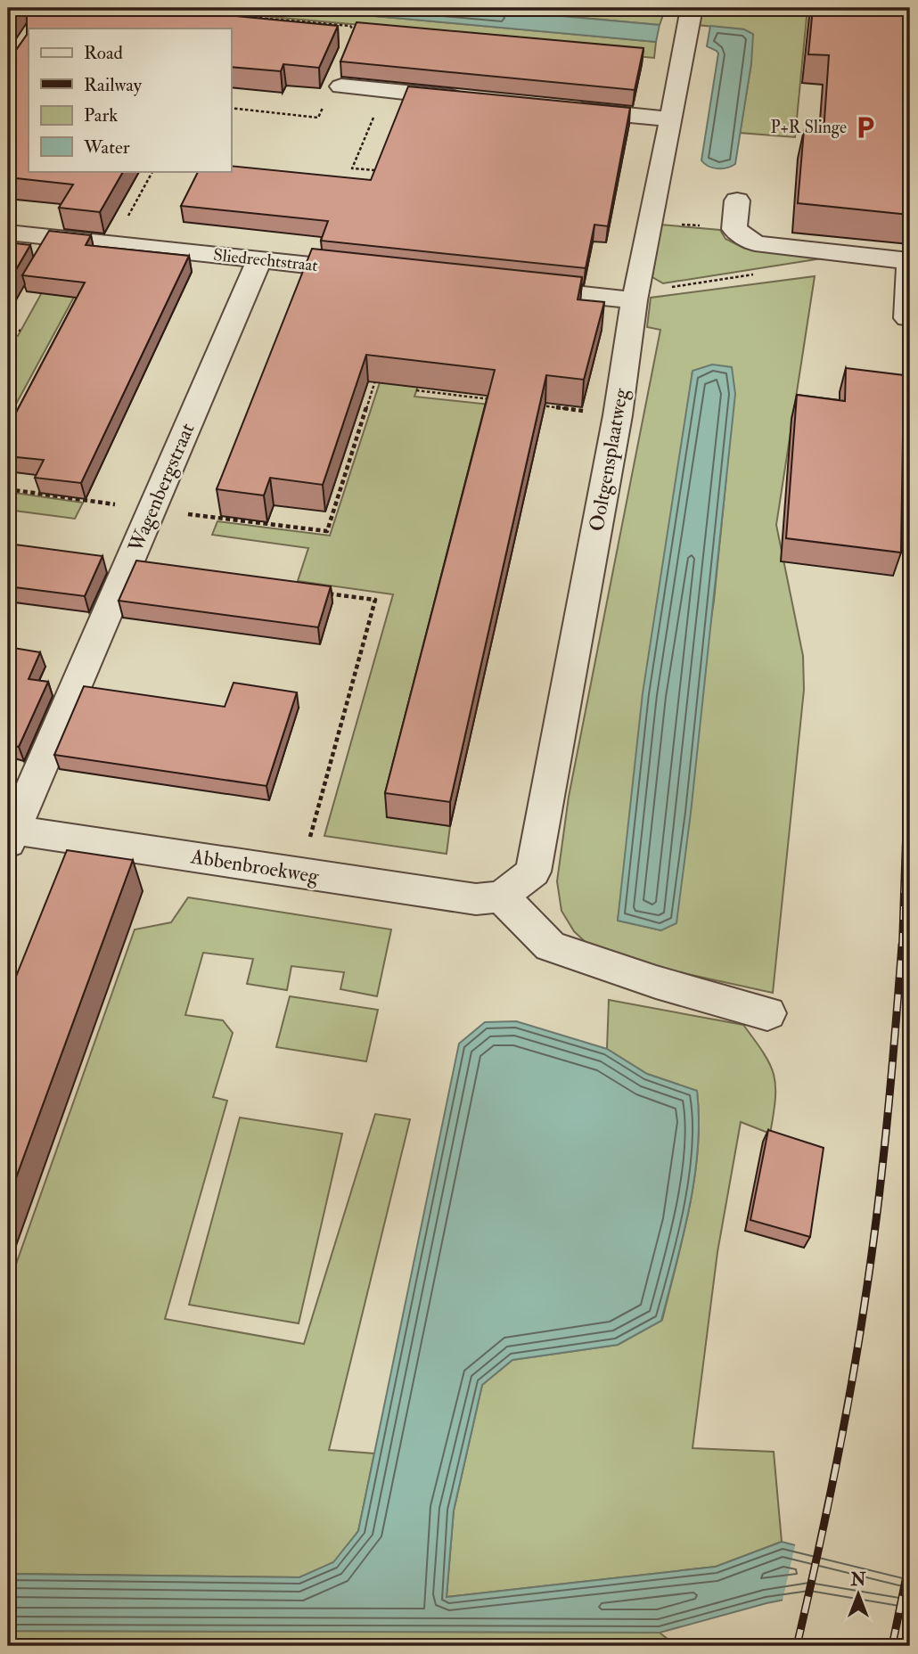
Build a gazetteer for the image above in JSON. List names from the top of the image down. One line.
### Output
{"streets":{"street":["Sliedrechtstraat","Ooltgensplaatweg","Wagenbergstraat","Abbenbroekweg"]},"crossings":[["Sliedrechtstraat","Wagenbergstraat"],["Ooltgensplaatweg","Abbenbroekweg"],["Wagenbergstraat","Abbenbroekweg"]],"places":{"parking":["P+R Slinge"]},"legend":["Road","Railway","Park","Water"],"north":"top"}
